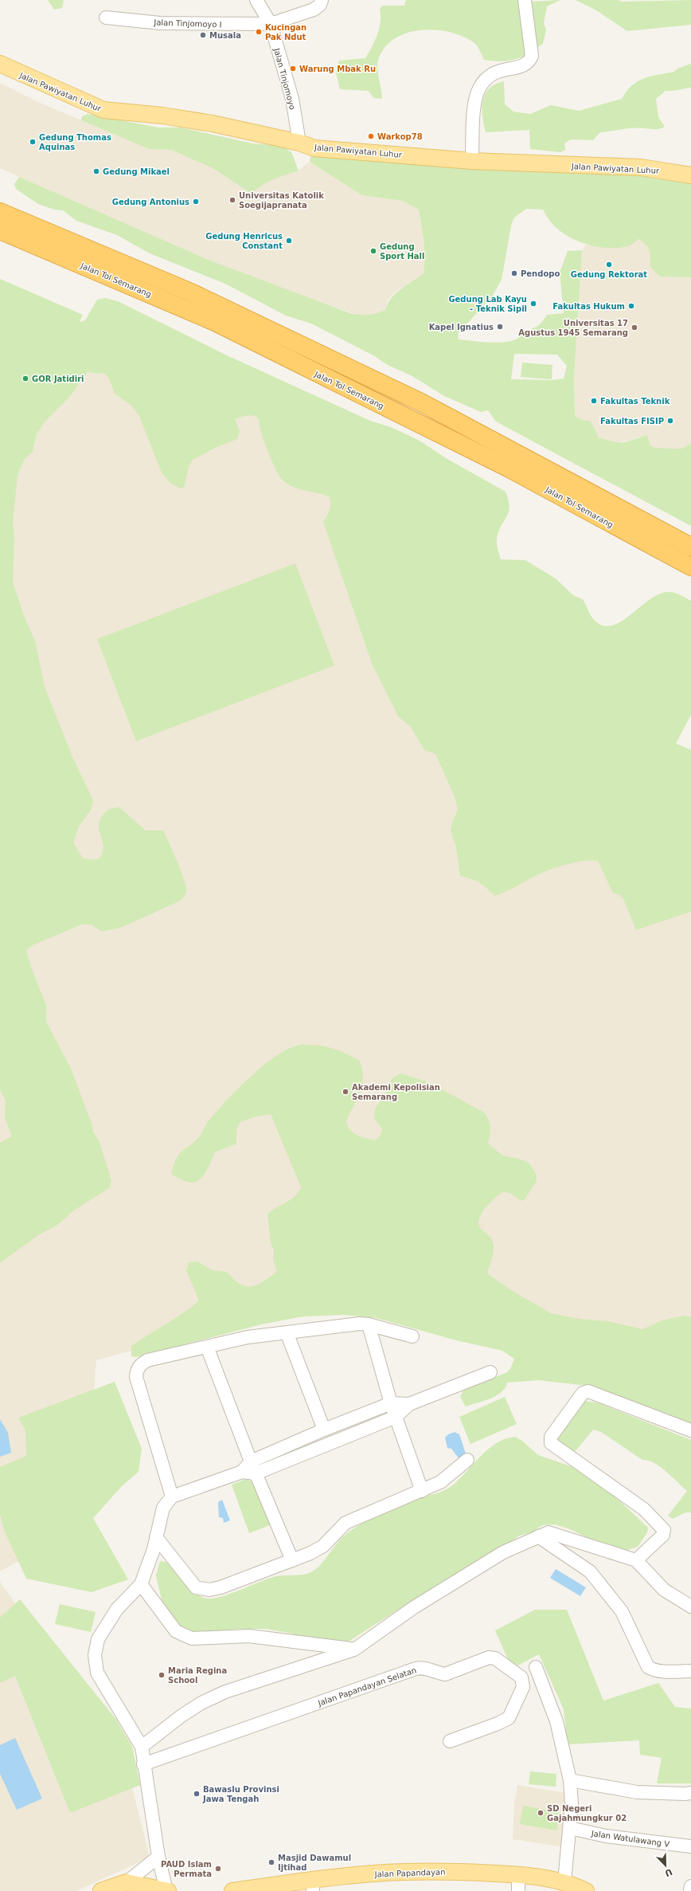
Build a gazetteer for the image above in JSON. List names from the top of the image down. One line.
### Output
{"streets":{"highway":["Jalan Tol Semarang"],"main road":["Jalan Pawiyatan Luhur","Jalan Papandayan"],"street":["Jalan Tinjomoyo I","Jalan Tinjomoyo","Jalan Papandayan Selatan","Jalan Watulawang V"]},"crossings":[["Jalan Tinjomoyo I","Jalan Tinjomoyo"],["Jalan Tinjomoyo","Jalan Pawiyatan Luhur"]],"places":["Kucingan Pak Ndut","Musala","Warung Mbak Ru","Warkop78","Gedung Thomas Aquinas","Gedung Mikael","Universitas Katolik Soegijapranata","Gedung Antonius","Gedung Henricus Constant","Gedung Sport Hall","Gedung Rektorat","Pendopo","Gedung Lab Kayu - Teknik Sipil","Fakultas Hukum","Kapel Ignatius","Universitas 17 Agustus 1945 Semarang","GOR Jatidiri","Fakultas Teknik","Fakultas FISIP","Akademi Kepolisian Semarang","Maria Regina School","Bawaslu Provinsi Jawa Tengah","SD Negeri Gajahmungkur 02","Masjid Dawamul Ijtihad","PAUD Islam Permata"],"north":"bottom right"}
